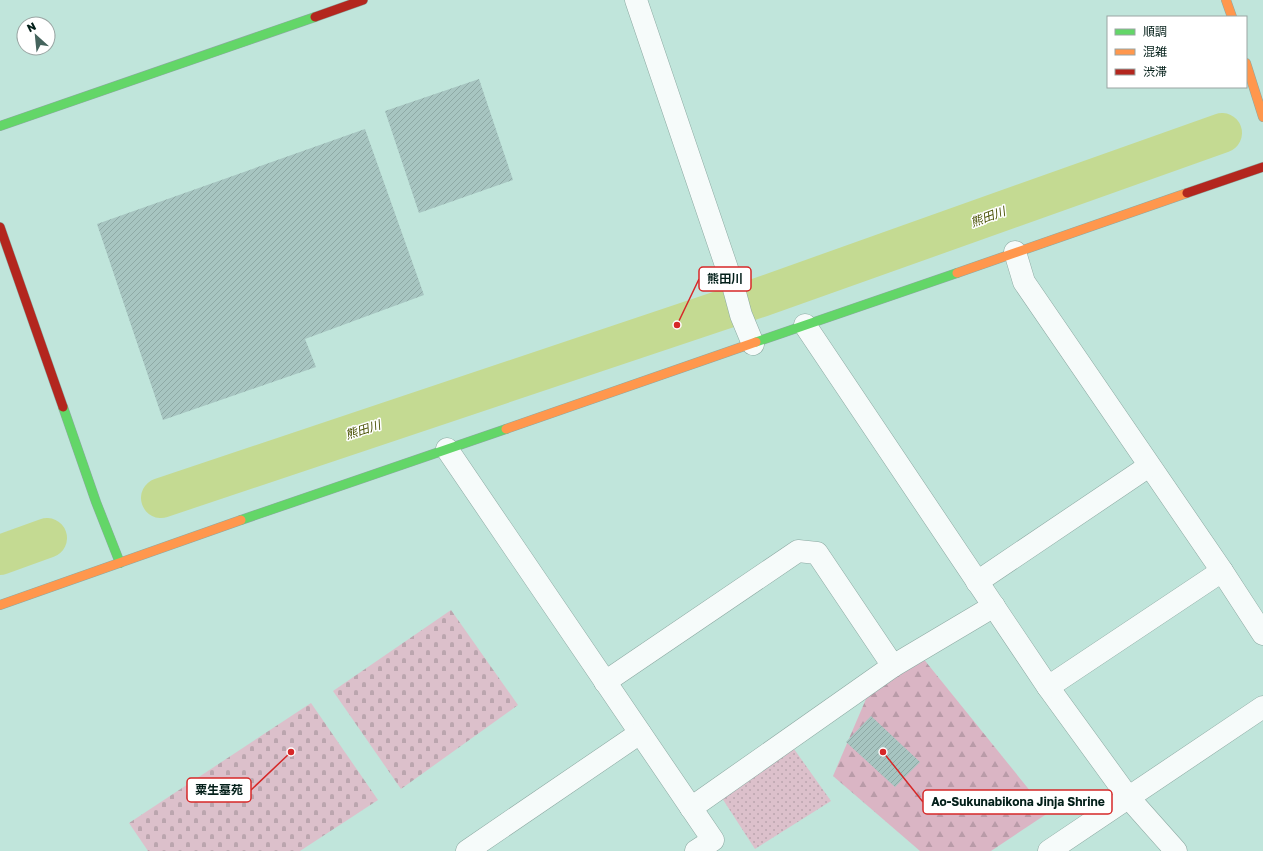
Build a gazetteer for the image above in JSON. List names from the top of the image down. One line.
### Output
{"water":["熊田川"],"places":["熊田川","粟生墓苑","Ao-Sukunabikona Jinja Shrine"],"legend":["順調","混雑","渋滞"],"north":"top left"}
